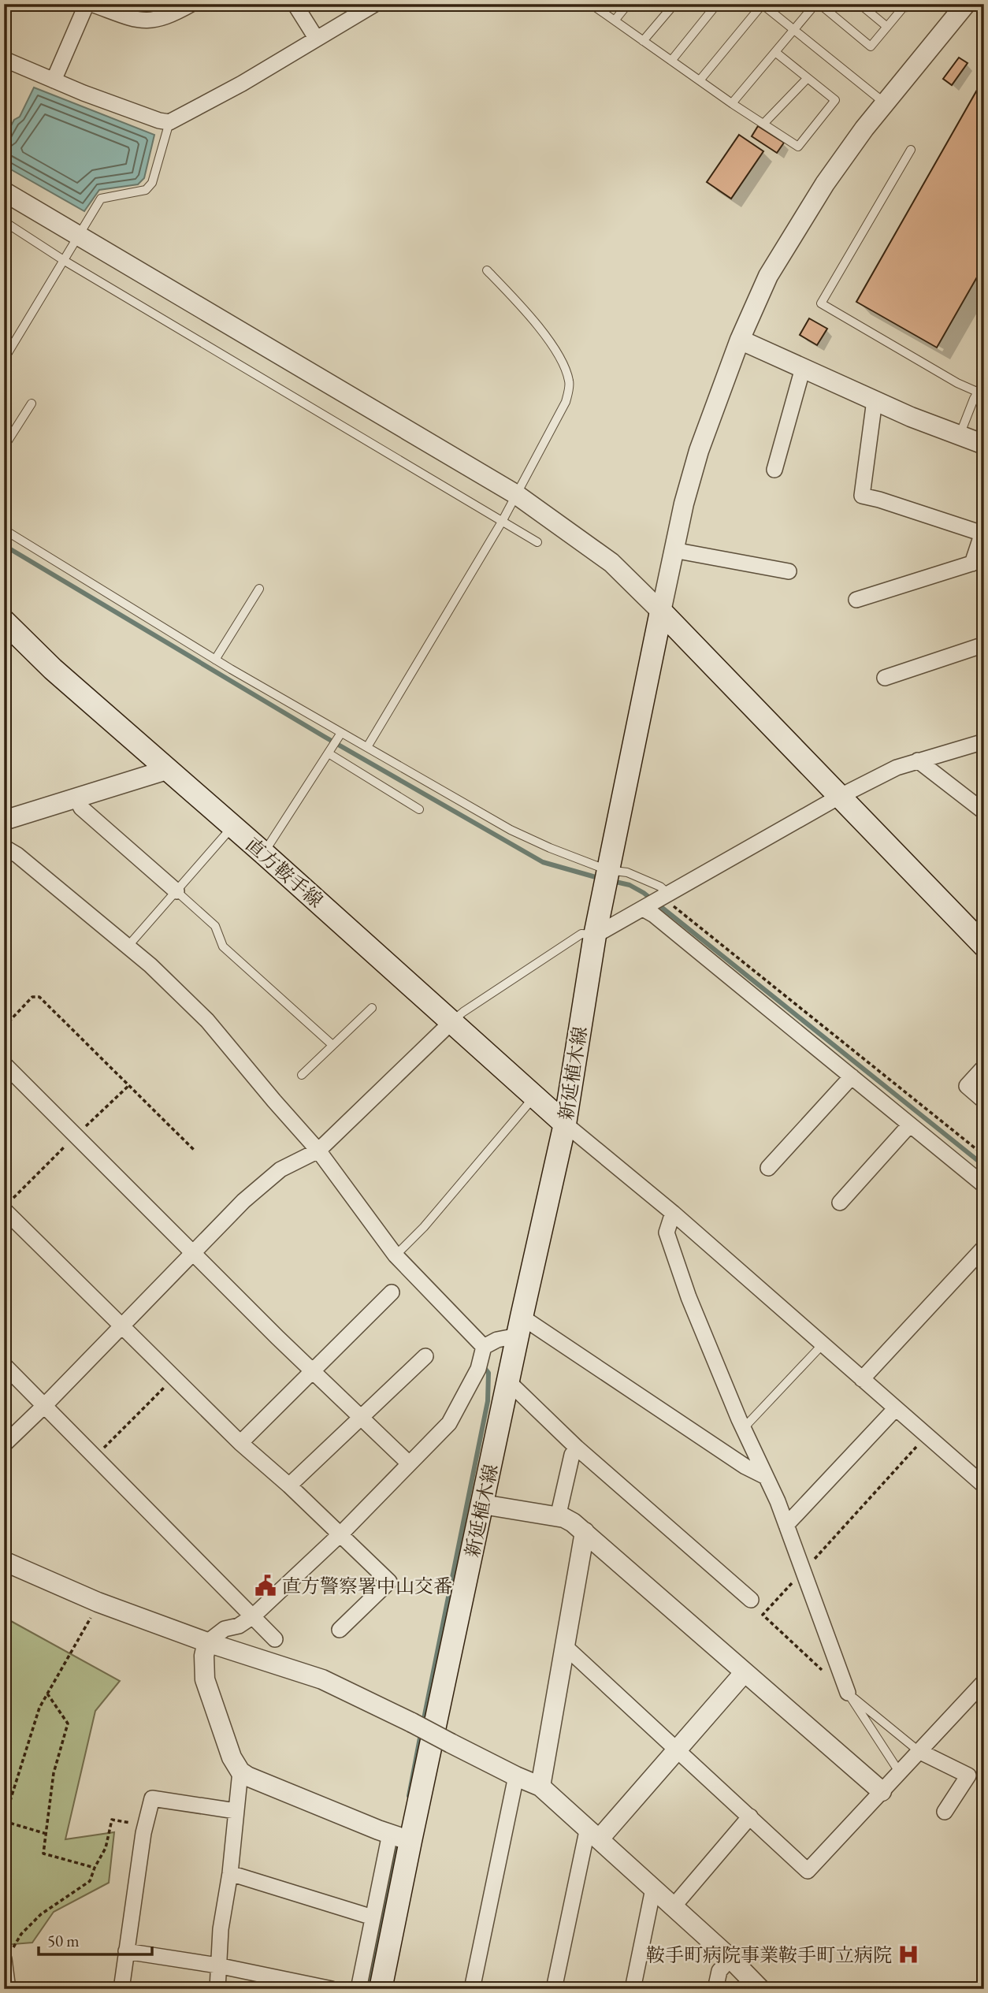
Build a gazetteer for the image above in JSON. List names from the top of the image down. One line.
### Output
{"streets":{"main road":["直方鞍手線","新延植木線"]},"crossings":[["直方鞍手線","新延植木線"]],"places":{"public building":["直方警察署中山交番"],"hospital":["鞍手町病院事業鞍手町立病院"]},"scale_bar":"50 m"}
